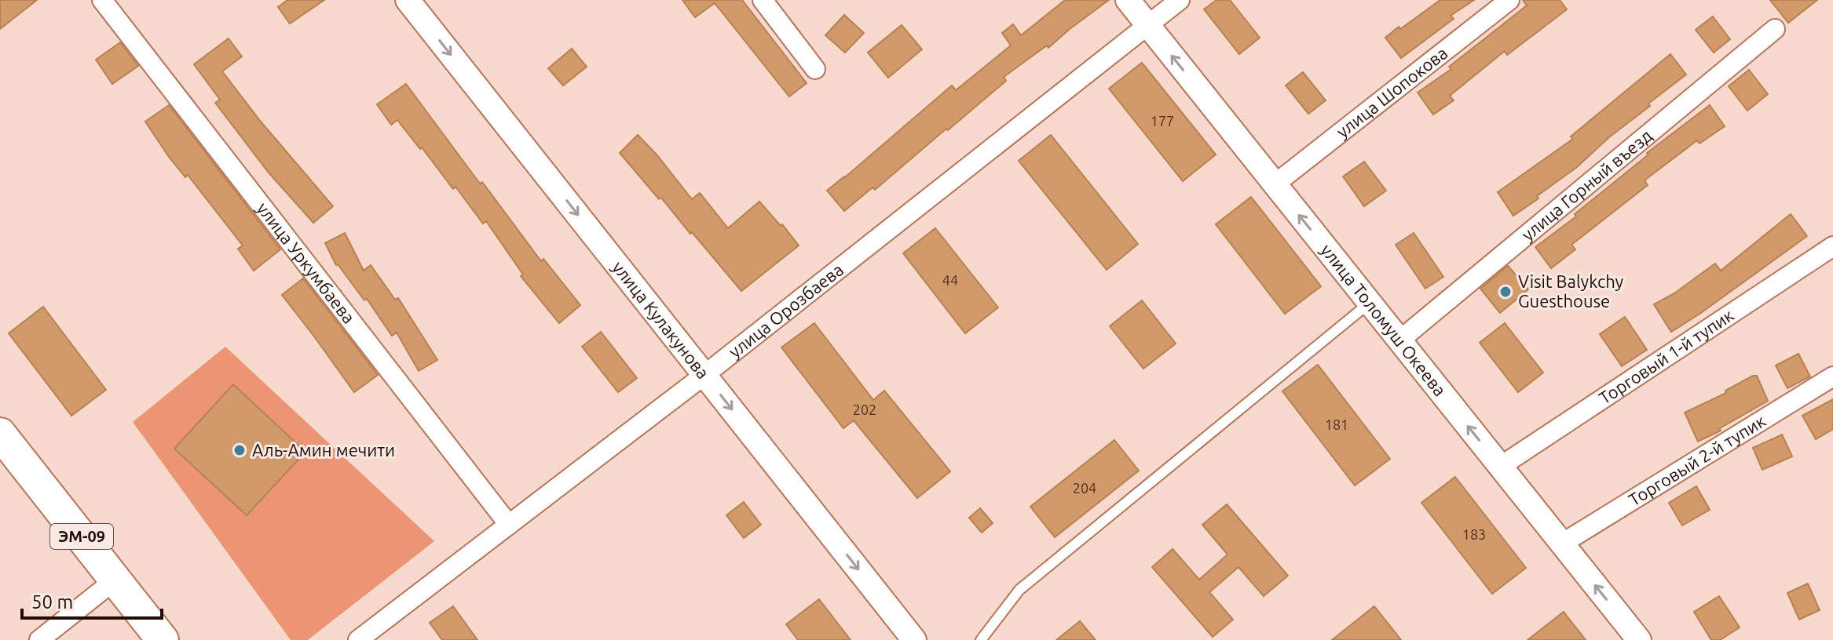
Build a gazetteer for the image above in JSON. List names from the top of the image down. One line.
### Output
{"streets":{"highway":["ЭМ-09"],"street":["улица Шопокова","улица Горный въезд","улица Уркумбаева","улица Орозбаева","улица Кулакунова","улица Толомуш Океева","Торговый 1-й тупик","Торговый 2-й тупик"]},"crossings":[["улица Шопокова","улица Толомуш Океева"],["улица Горный въезд","улица Толомуш Океева"],["улица Уркумбаева","улица Орозбаева"],["улица Орозбаева","улица Кулакунова"],["улица Орозбаева","улица Толомуш Океева"],["улица Толомуш Океева","Торговый 1-й тупик"],["улица Толомуш Океева","Торговый 2-й тупик"]],"one_way":["улица Кулакунова","улица Толомуш Океева"],"places":["Visit Balykchy Guesthouse","Аль-Амин мечити"],"house_numbers":["177","44","202","181","204","183"],"scale_bar":"50 m"}
